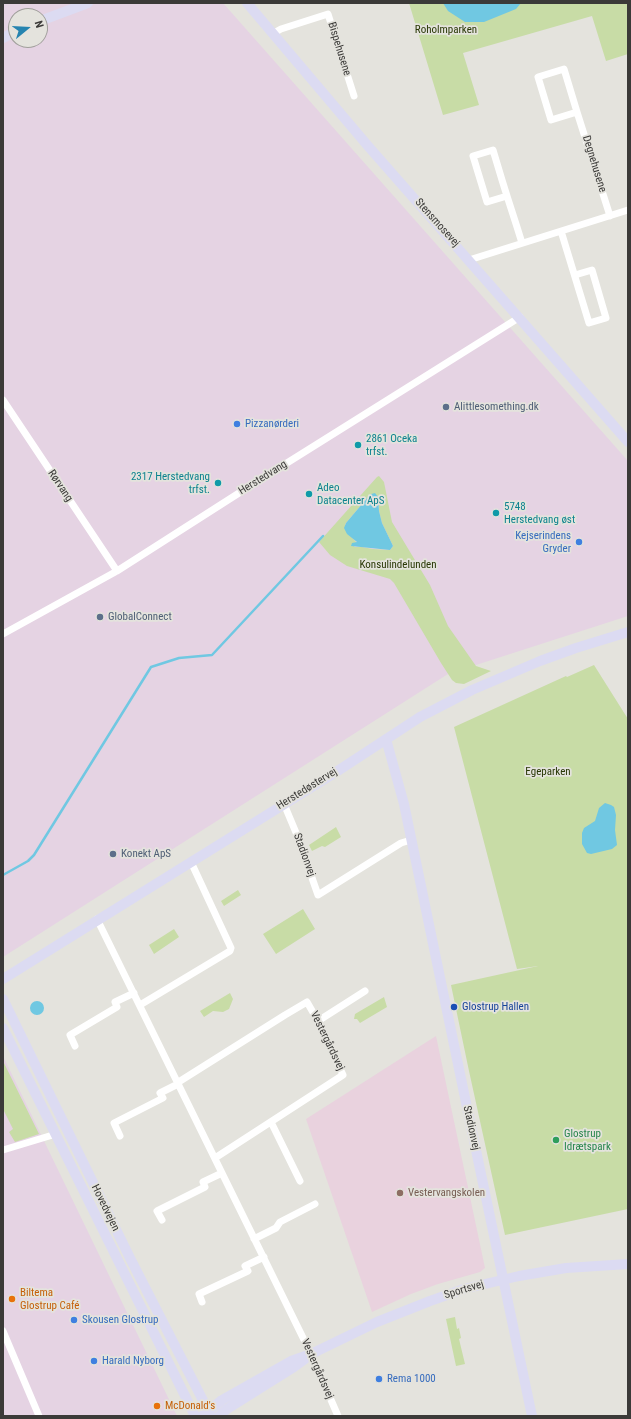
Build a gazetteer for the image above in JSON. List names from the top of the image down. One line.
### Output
{"streets":{"street":["Bispehusene","Degnehusene","Stensmosevej","Herstedvang","Rørvang","Herstedøstervej","Stadionvej","Vestergårdsvej","Hovedvejen","Sportsvej"]},"crossings":[["Bispehusene","Stensmosevej"],["Stensmosevej","Herstedvang"],["Herstedvang","Rørvang"],["Herstedøstervej","Stadionvej"],["Herstedøstervej","Vestergårdsvej"],["Stadionvej","Sportsvej"],["Vestergårdsvej","Sportsvej"],["Hovedvejen","Sportsvej"]],"parks":["Roholmparken","Konsulindelunden","Egeparken"],"places":["Alittlesomething.dk","Pizzanørderi","2861 Oceka trfst.","2317 Herstedvang trfst.","Adeo Datacenter ApS","5748 Herstedvang øst","Kejserindens Gryder","GlobalConnect","Konekt ApS","Glostrup Hallen","Glostrup Idrætspark","Vestervangskolen","Biltema Glostrup Café","Skousen Glostrup","Harald Nyborg","Rema 1000","McDonald's"],"north":"right"}
